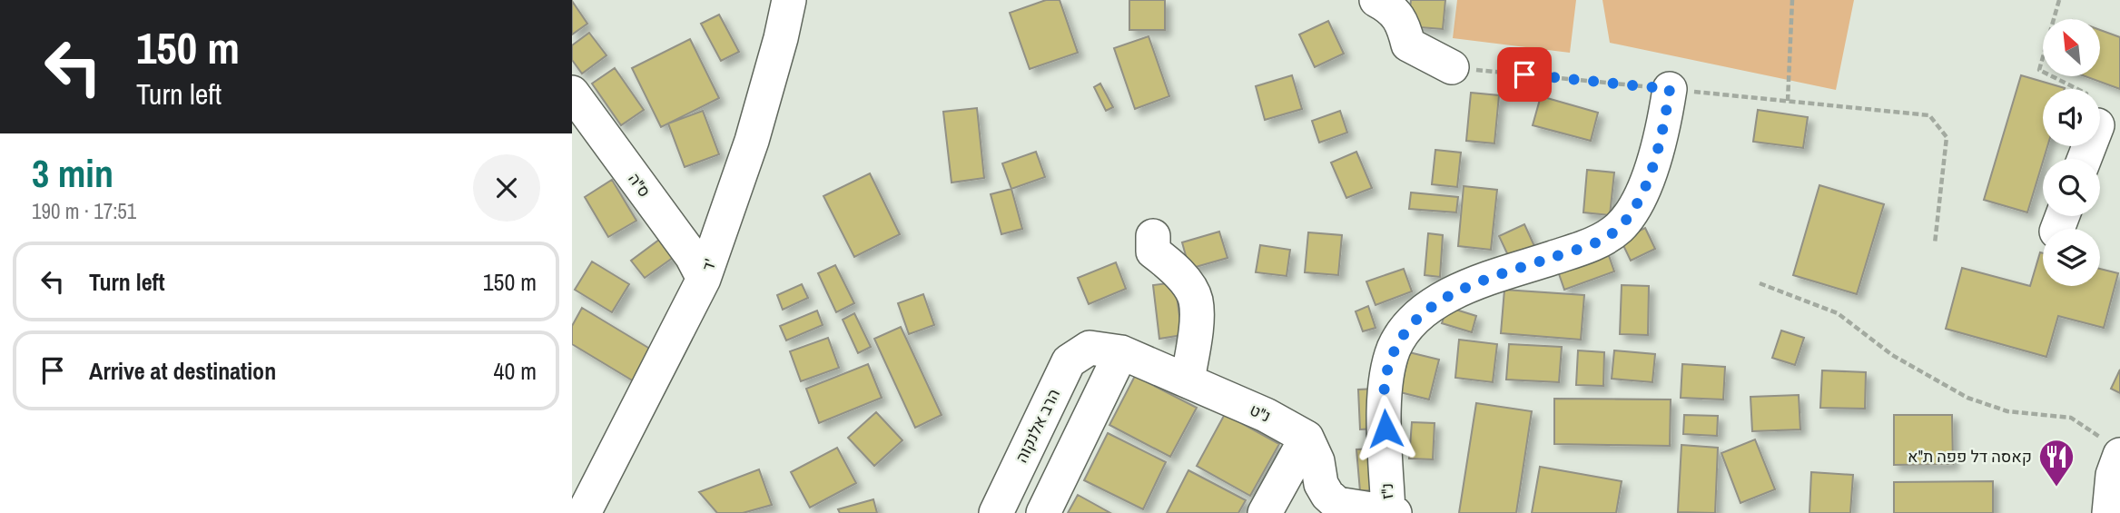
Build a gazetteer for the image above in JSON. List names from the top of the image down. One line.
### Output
{"streets":{"street":["ס\"ה","ד'","נ\"ט","הרב אלנקוה","נ\"ז"]},"crossings":[["ס\"ה","ד'"],["נ\"ט","הרב אלנקוה"]],"places":{"restaurant":["קאסה דל פפה ת\"א"]},"north":"top left","page":{"turn":["150 m","Turn left"],"heading":["3 min","190 m · 17:51"],"list":[{"name":"Turn left","value":"150 m"},{"name":"Arrive at destination","value":"40 m"}]}}
